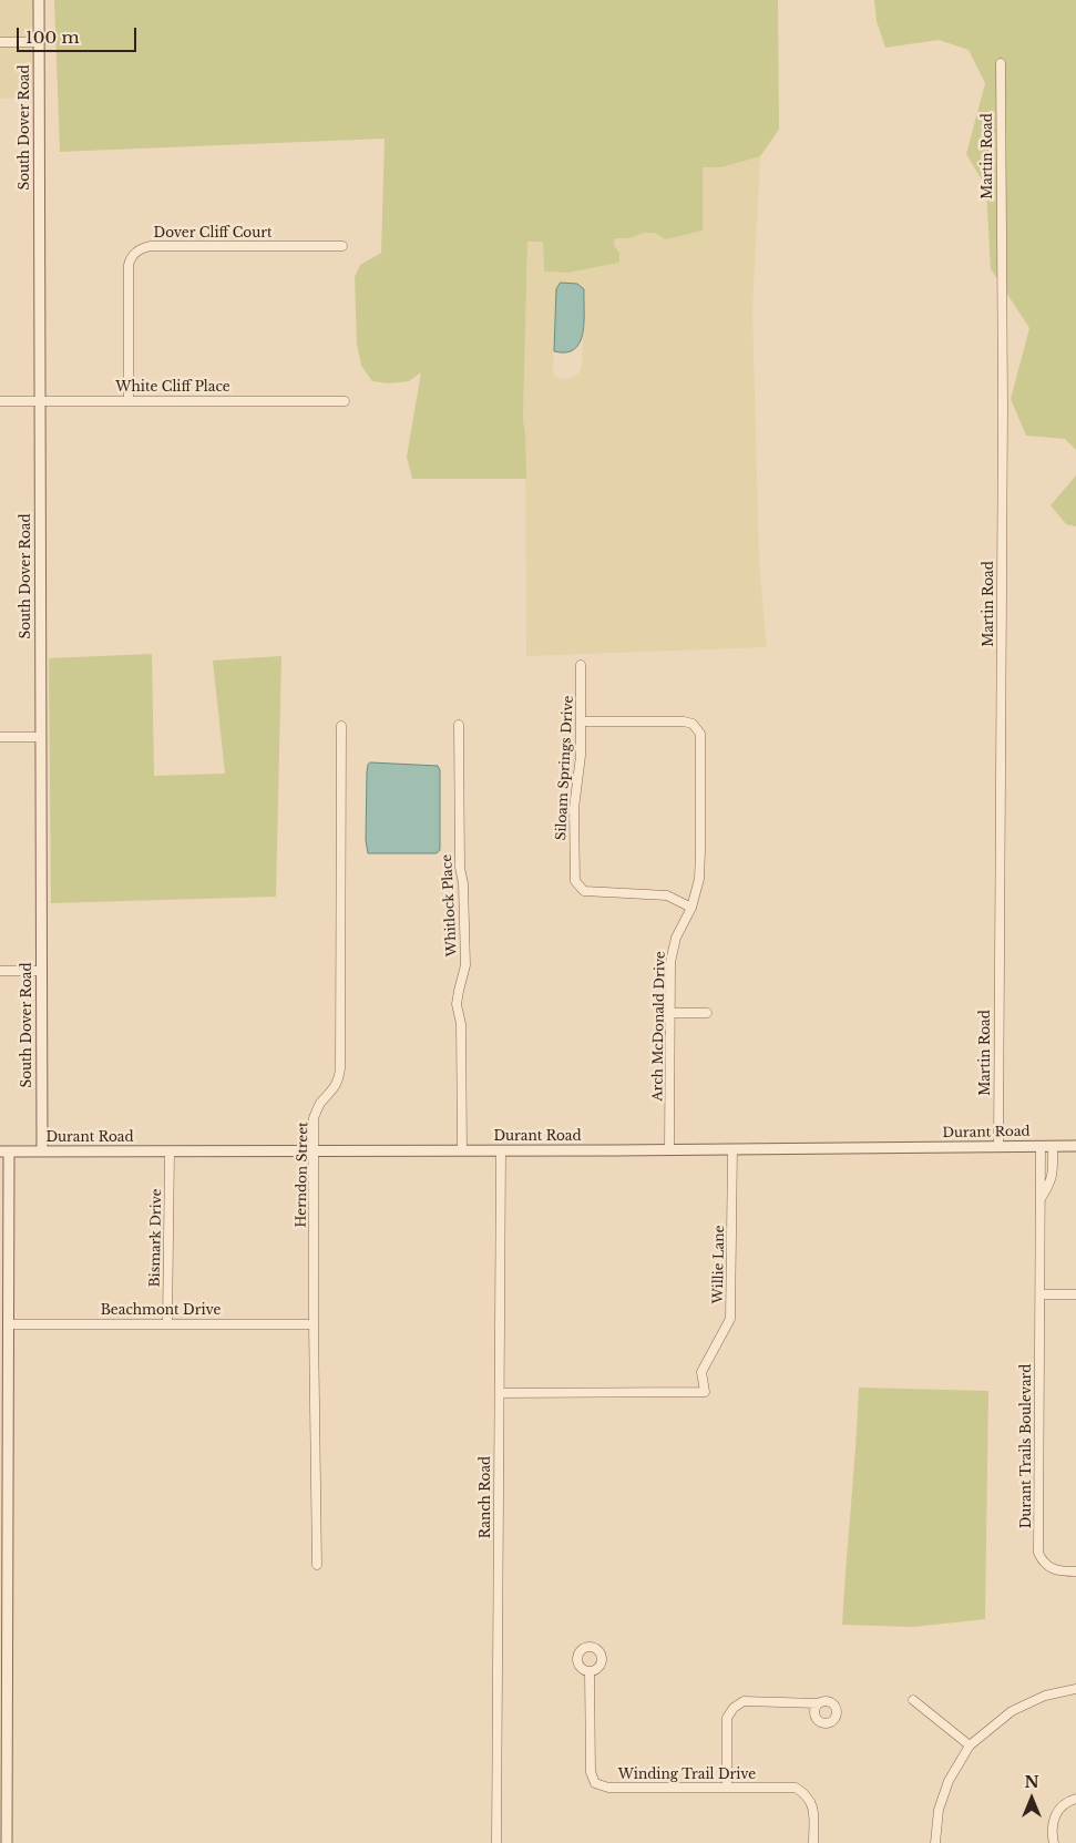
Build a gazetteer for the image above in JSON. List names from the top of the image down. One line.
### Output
{"streets":{"street":["South Dover Road","Martin Road","Dover Cliff Court","White Cliff Place","Siloam Springs Drive","Whitlock Place","Arch McDonald Drive","Durant Road","Herndon Street","Bismark Drive","Willie Lane","Beachmont Drive","Durant Trails Boulevard","Ranch Road","Winding Trail Drive"]},"crossings":[["South Dover Road","White Cliff Place"],["South Dover Road","Durant Road"],["Martin Road","Durant Road"],["Dover Cliff Court","White Cliff Place"],["Siloam Springs Drive","Arch McDonald Drive"],["Whitlock Place","Durant Road"],["Arch McDonald Drive","Durant Road"],["Durant Road","Herndon Street"],["Durant Road","Bismark Drive"],["Durant Road","Willie Lane"],["Durant Road","Durant Trails Boulevard"],["Durant Road","Ranch Road"],["Herndon Street","Beachmont Drive"],["Bismark Drive","Beachmont Drive"],["Willie Lane","Ranch Road"]],"scale_bar":"100 m","north":"top"}
